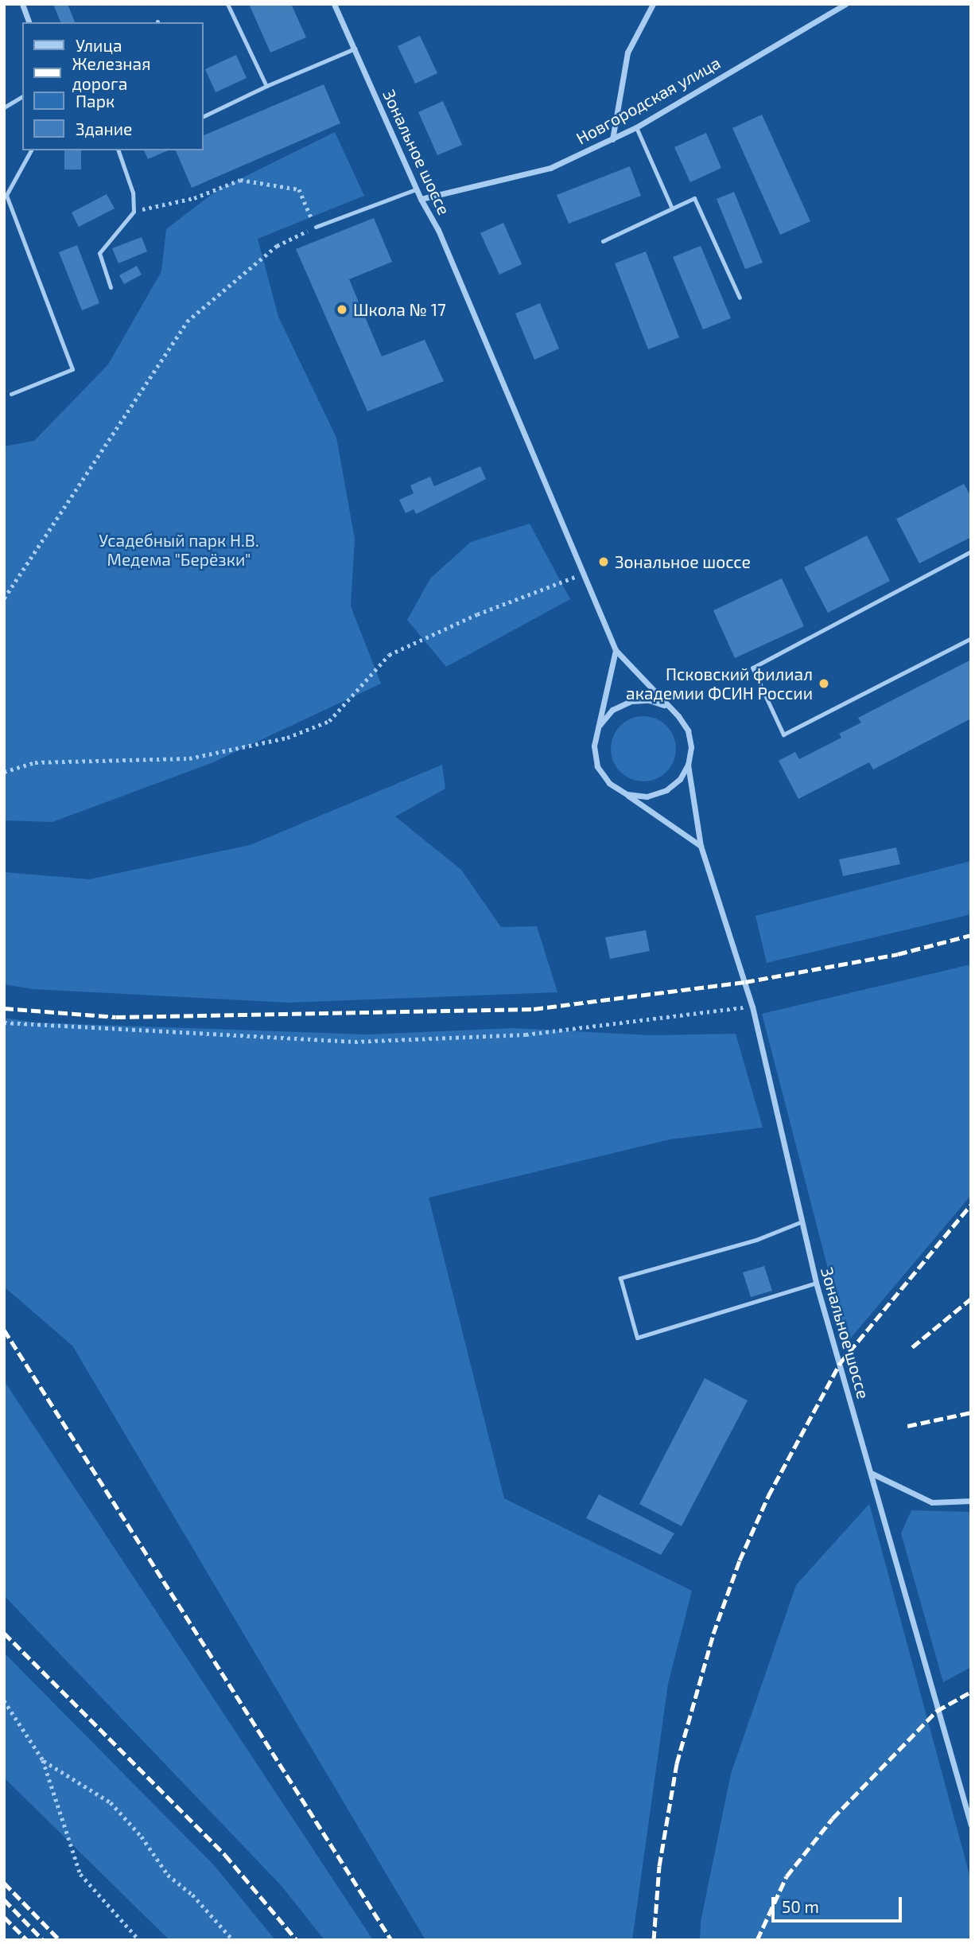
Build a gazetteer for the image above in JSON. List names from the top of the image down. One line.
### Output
{"streets":{"street":["Новгородская улица","Зональное шоссе"]},"crossings":[["Новгородская улица","Зональное шоссе"]],"parks":["Усадебный парк Н.В. Медема \"Берёзки\""],"places":["Школа № 17","Зональное шоссе","Псковский филиал академии ФСИН России"],"legend":["Улица","Железная дорога","Парк","Здание"],"scale_bar":"50 m"}
